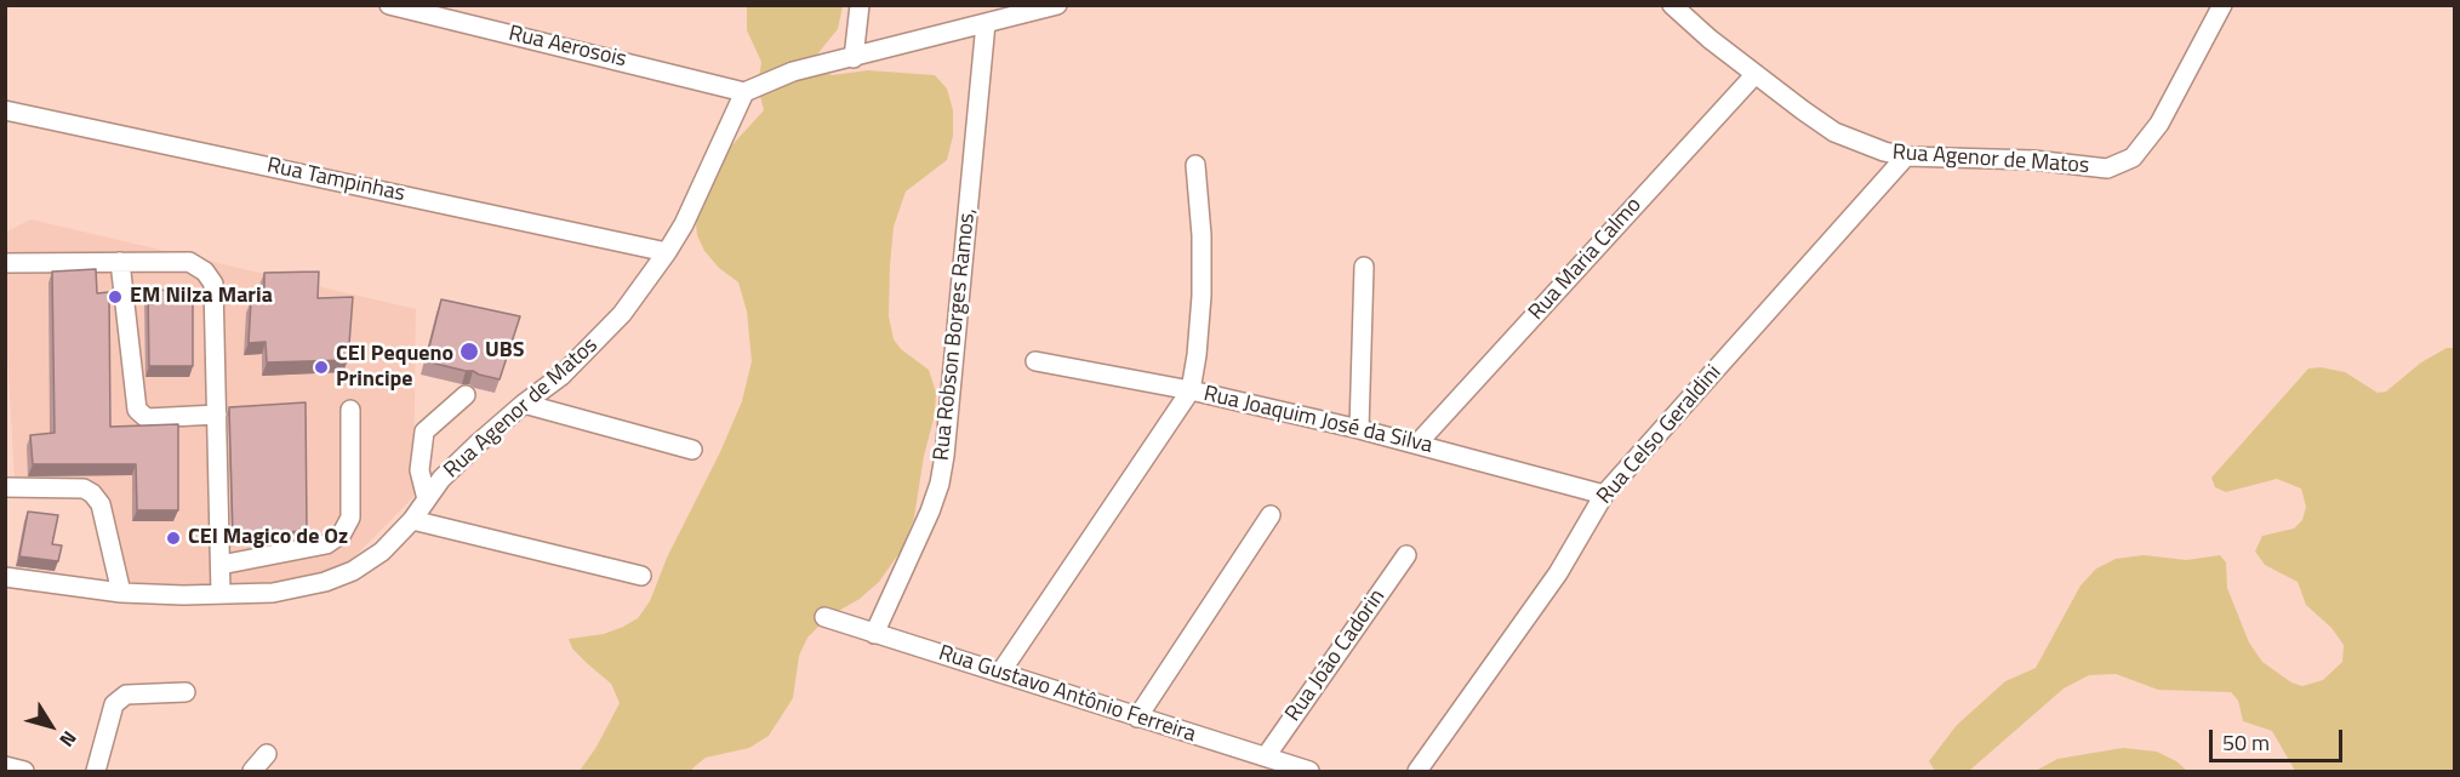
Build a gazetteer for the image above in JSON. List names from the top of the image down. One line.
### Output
{"streets":{"street":["Rua Aerosois","Rua Agenor de Matos","Rua Tampinhas","Rua Maria Calmo","Rua Robson Borges Ramos,","Rua Joaquim José da Silva","Rua Celso Geraldini","Rua João Cadorin","Rua Gustavo Antônio Ferreira"]},"crossings":[["Rua Aerosois","Rua Agenor de Matos"],["Rua Agenor de Matos","Rua Tampinhas"],["Rua Agenor de Matos","Rua Maria Calmo"],["Rua Agenor de Matos","Rua Celso Geraldini"],["Rua Maria Calmo","Rua Joaquim José da Silva"],["Rua Robson Borges Ramos,","Rua Gustavo Antônio Ferreira"],["Rua Joaquim José da Silva","Rua Celso Geraldini"],["Rua Joaquim José da Silva","Rua Gustavo Antônio Ferreira"],["Rua João Cadorin","Rua Gustavo Antônio Ferreira"]],"places":["EM Nilza Maria","UBS","CEI Pequeno Principe","CEI Magico de Oz"],"scale_bar":"50 m","north":"bottom right"}
